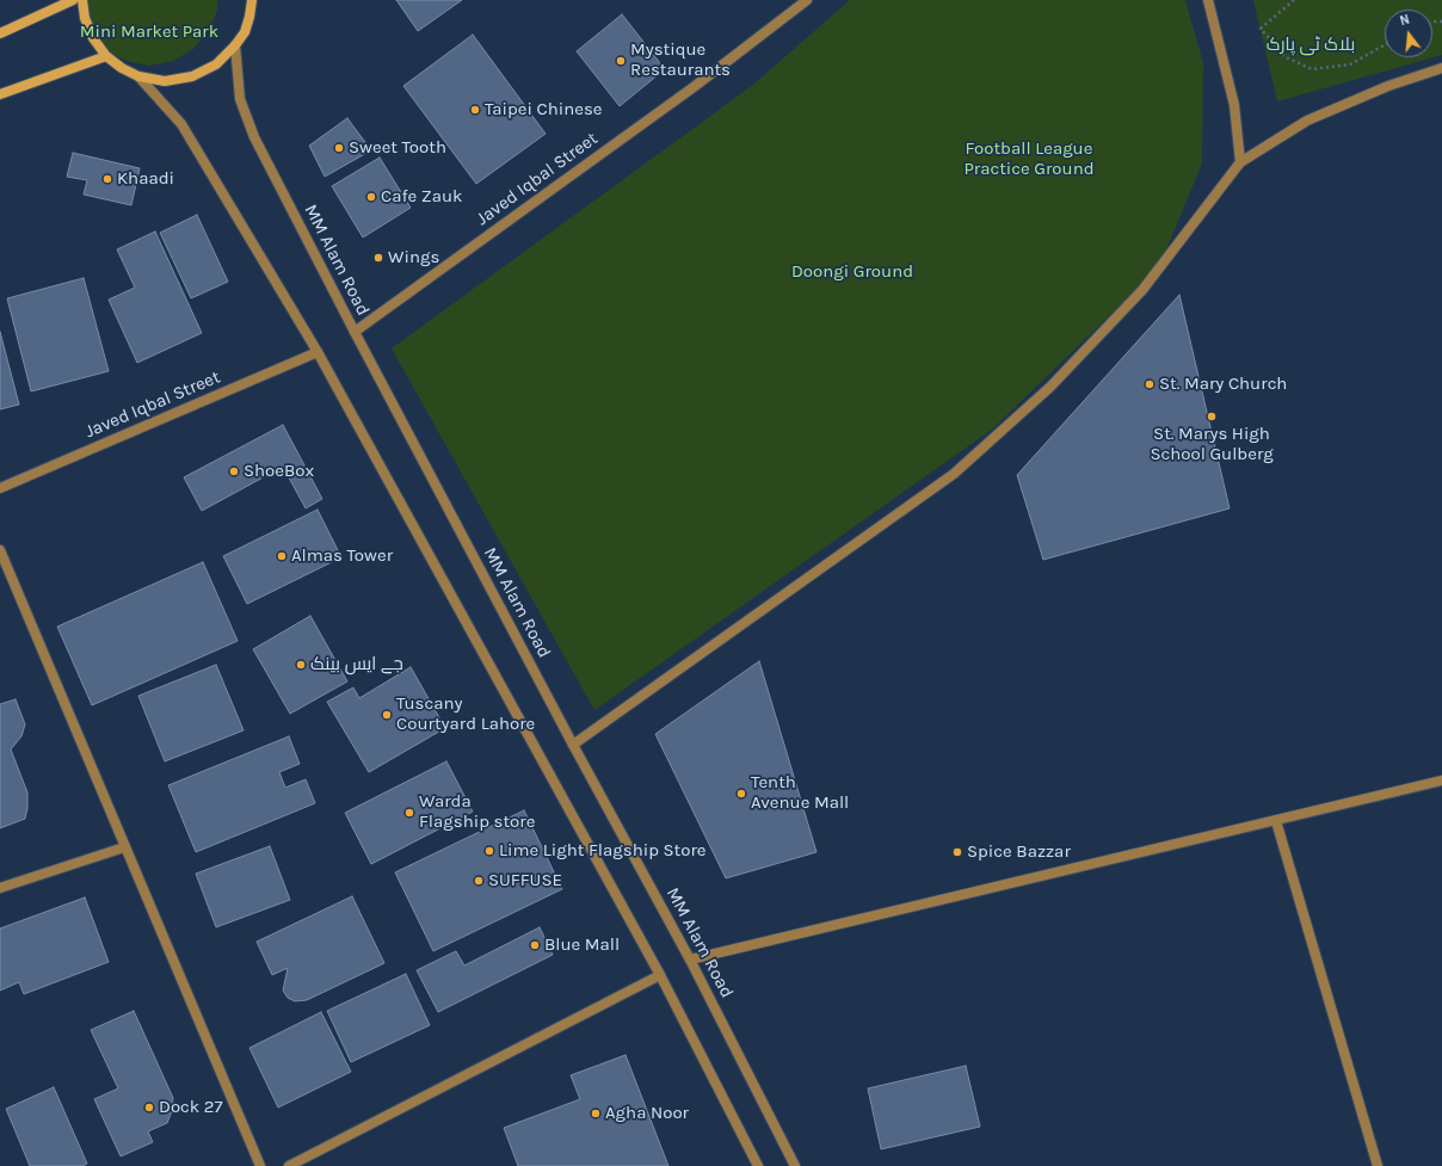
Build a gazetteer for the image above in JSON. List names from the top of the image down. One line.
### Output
{"streets":{"street":["Javed Iqbal Street","MM Alam Road"]},"crossings":[["Javed Iqbal Street","MM Alam Road"]],"parks":["Mini Market Park","بلاک ٹی پارک","Football League Practice Ground","Doongi Ground"],"places":["Mystique Restaurants","Taipei Chinese","Sweet Tooth","Khaadi","Cafe Zauk","Wings","St. Mary Church","St. Marys High School Gulberg","ShoeBox","Almas Tower","جے ایس بینک","Tuscany Courtyard Lahore","Tenth Avenue Mall","Warda Flagship store","Lime Light Flagship Store","Spice Bazzar","SUFFUSE","Blue Mall","Dock 27","Agha Noor"],"north":"top"}
